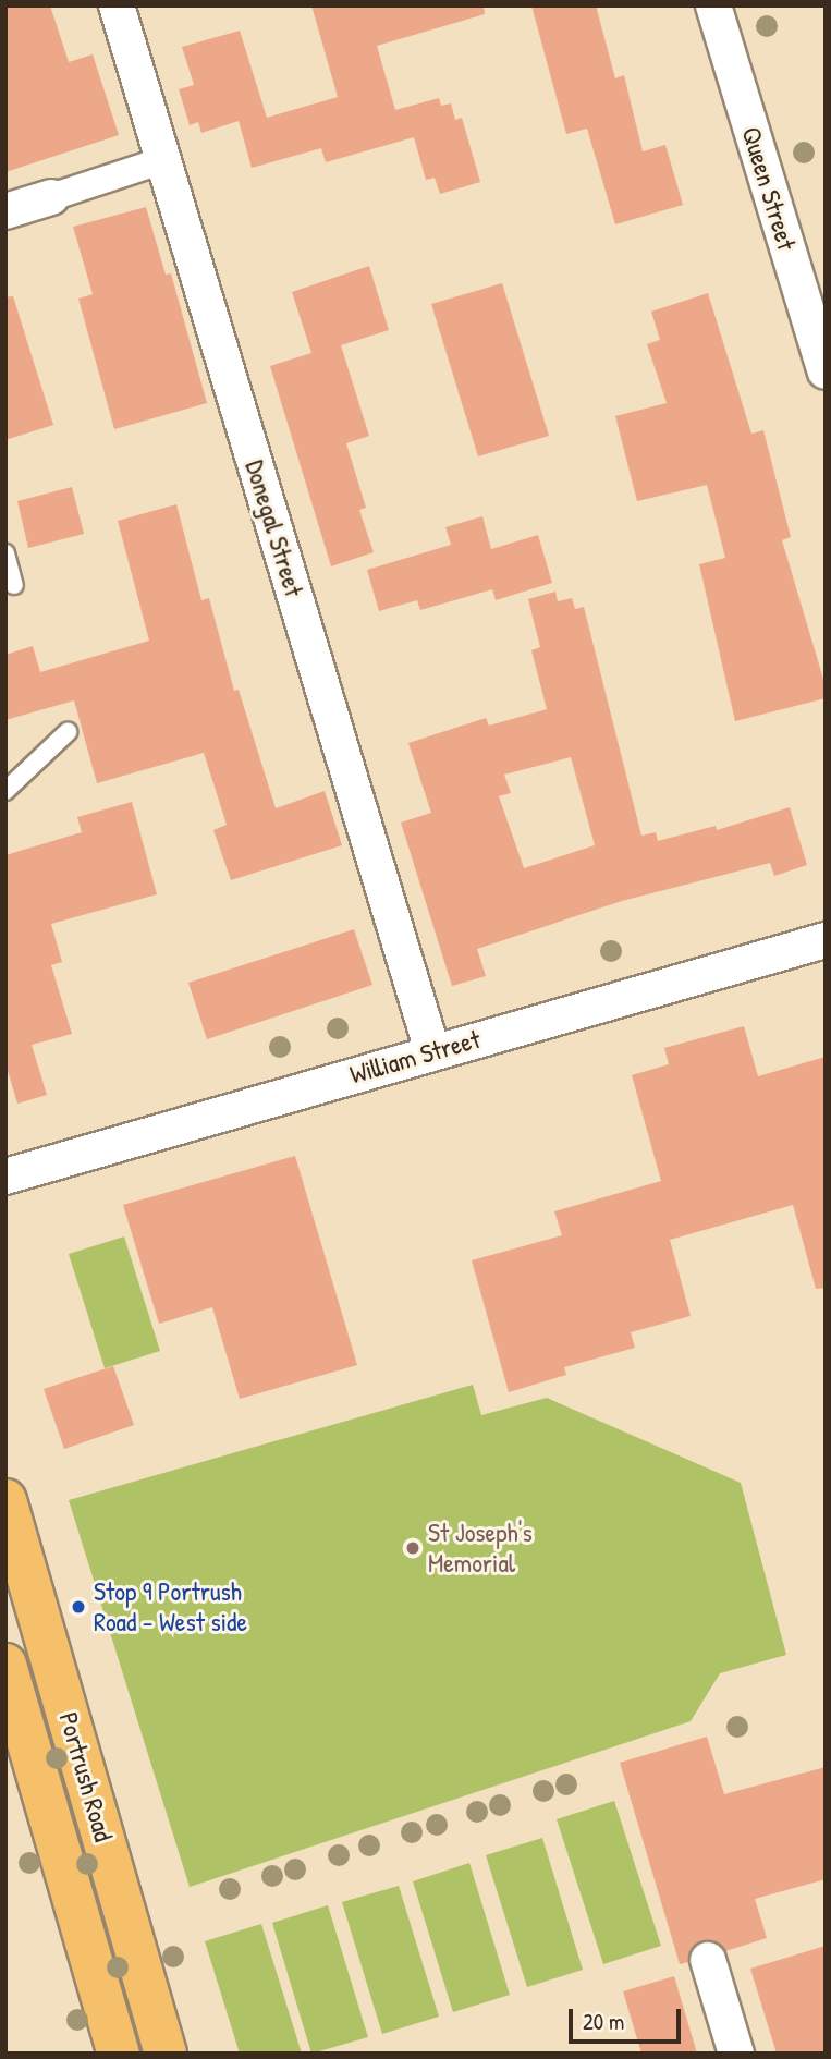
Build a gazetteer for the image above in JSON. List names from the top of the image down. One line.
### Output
{"streets":{"highway":["Portrush Road"],"street":["Queen Street","Donegal Street","William Street"]},"crossings":[["Donegal Street","William Street"]],"places":["St Joseph's Memorial","Stop 9 Portrush Road - West side"],"scale_bar":"20 m"}
